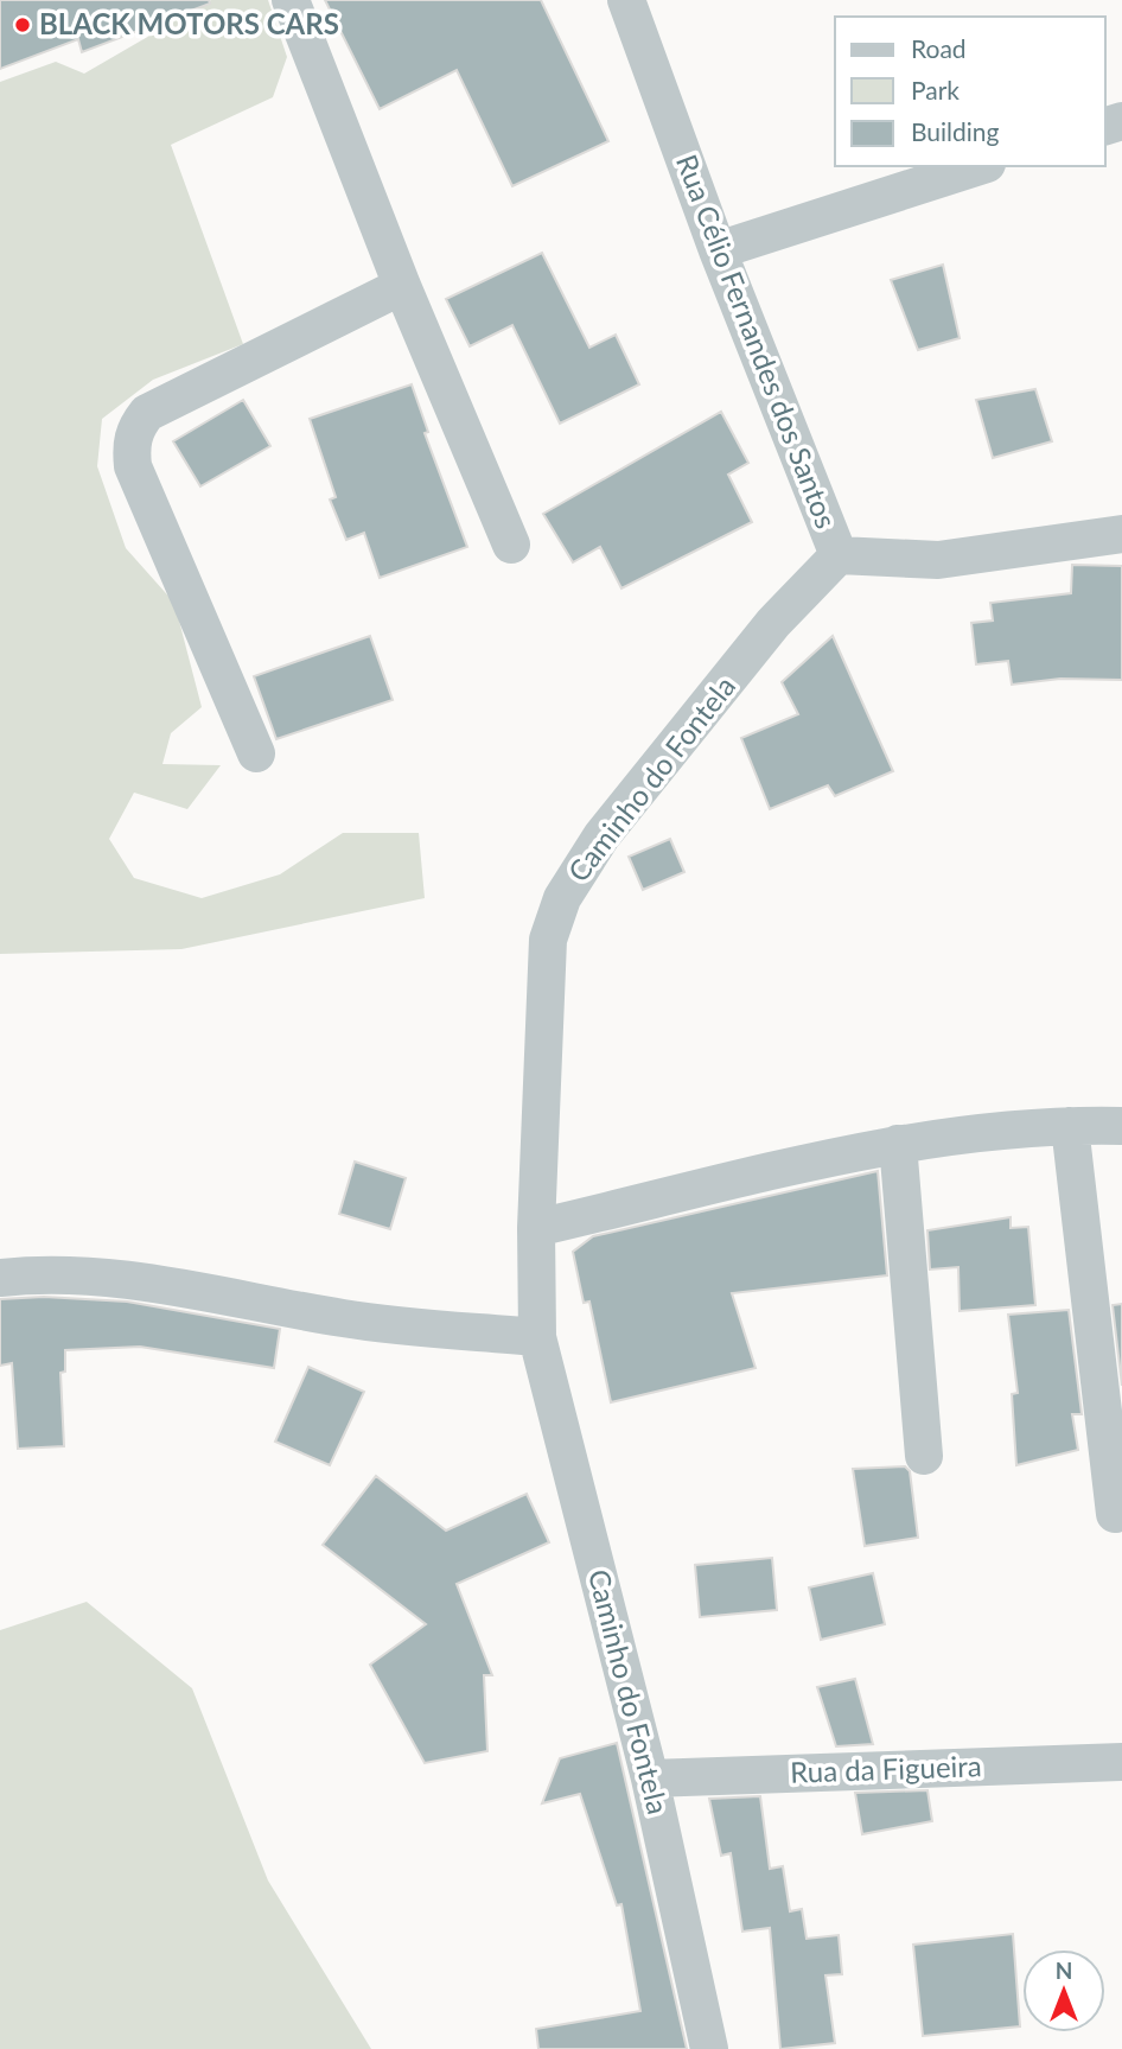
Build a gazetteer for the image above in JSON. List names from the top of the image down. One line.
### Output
{"streets":{"street":["Rua Célio Fernandes dos Santos","Caminho do Fontela","Rua da Figueira"]},"crossings":[["Rua Célio Fernandes dos Santos","Caminho do Fontela"],["Caminho do Fontela","Rua da Figueira"]],"places":["BLACK MOTORS CARS"],"legend":["Road","Park","Building"],"north":"top"}
